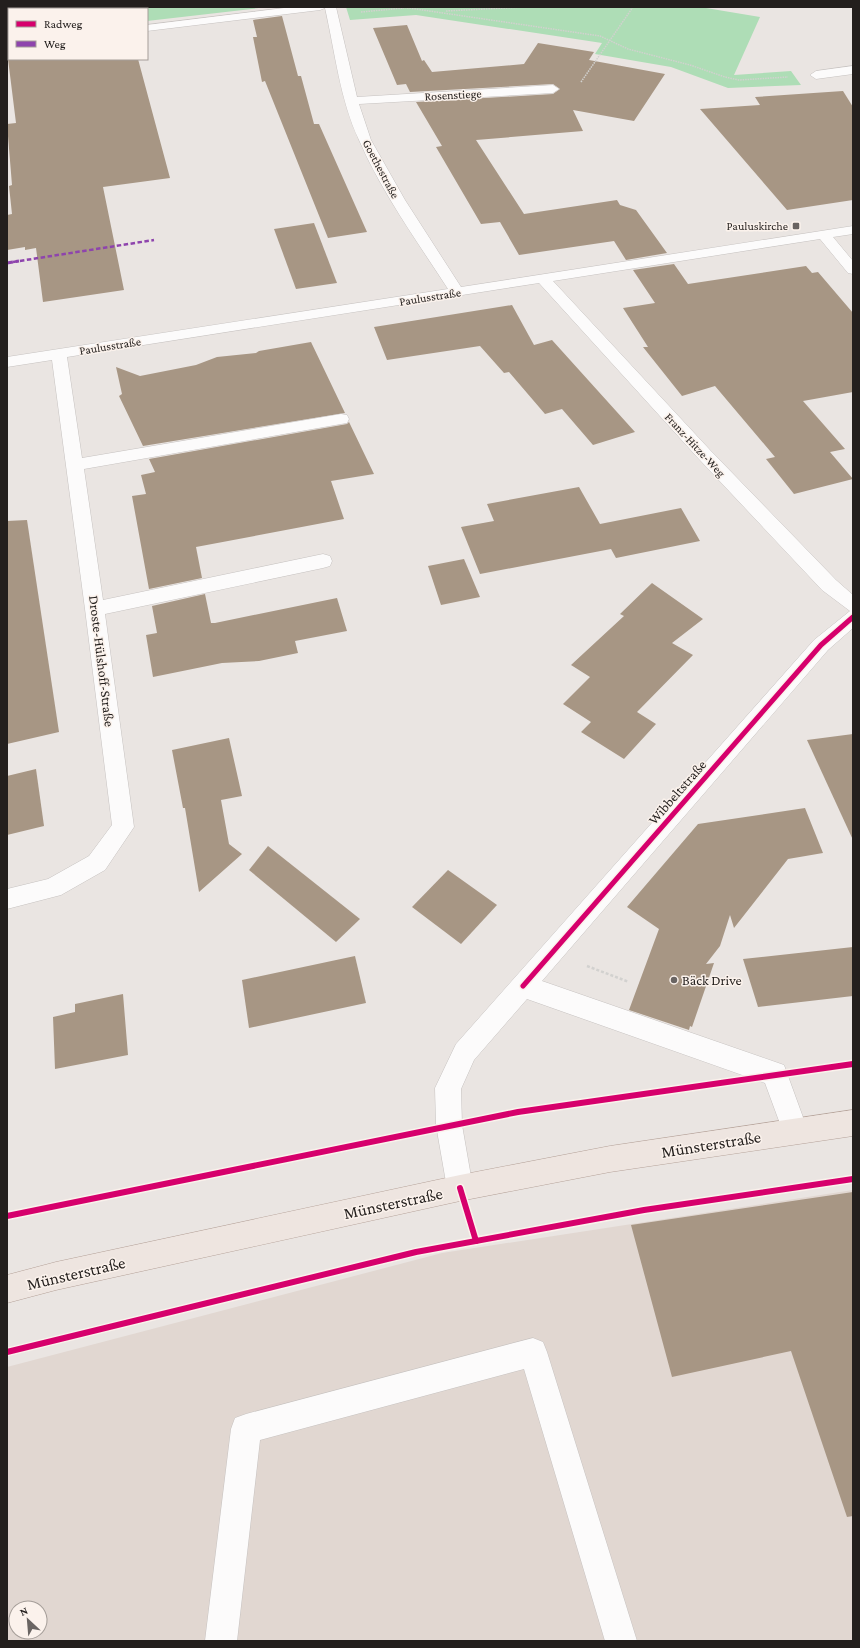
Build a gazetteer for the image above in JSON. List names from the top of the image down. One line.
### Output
{"streets":{"main road":["Münsterstraße"],"street":["Rosenstiege","Goethestraße","Paulusstraße","Franz-Hitze-Weg","Droste-Hülshoff-Straße","Wibbeltstraße"]},"crossings":[["Rosenstiege","Goethestraße"],["Goethestraße","Paulusstraße"],["Paulusstraße","Franz-Hitze-Weg"],["Paulusstraße","Droste-Hülshoff-Straße"],["Wibbeltstraße","Münsterstraße"]],"places":{"transit":["Pauluskirche"],"other":["Bäck Drive"]},"legend":["Radweg","Weg"],"north":"top left"}
